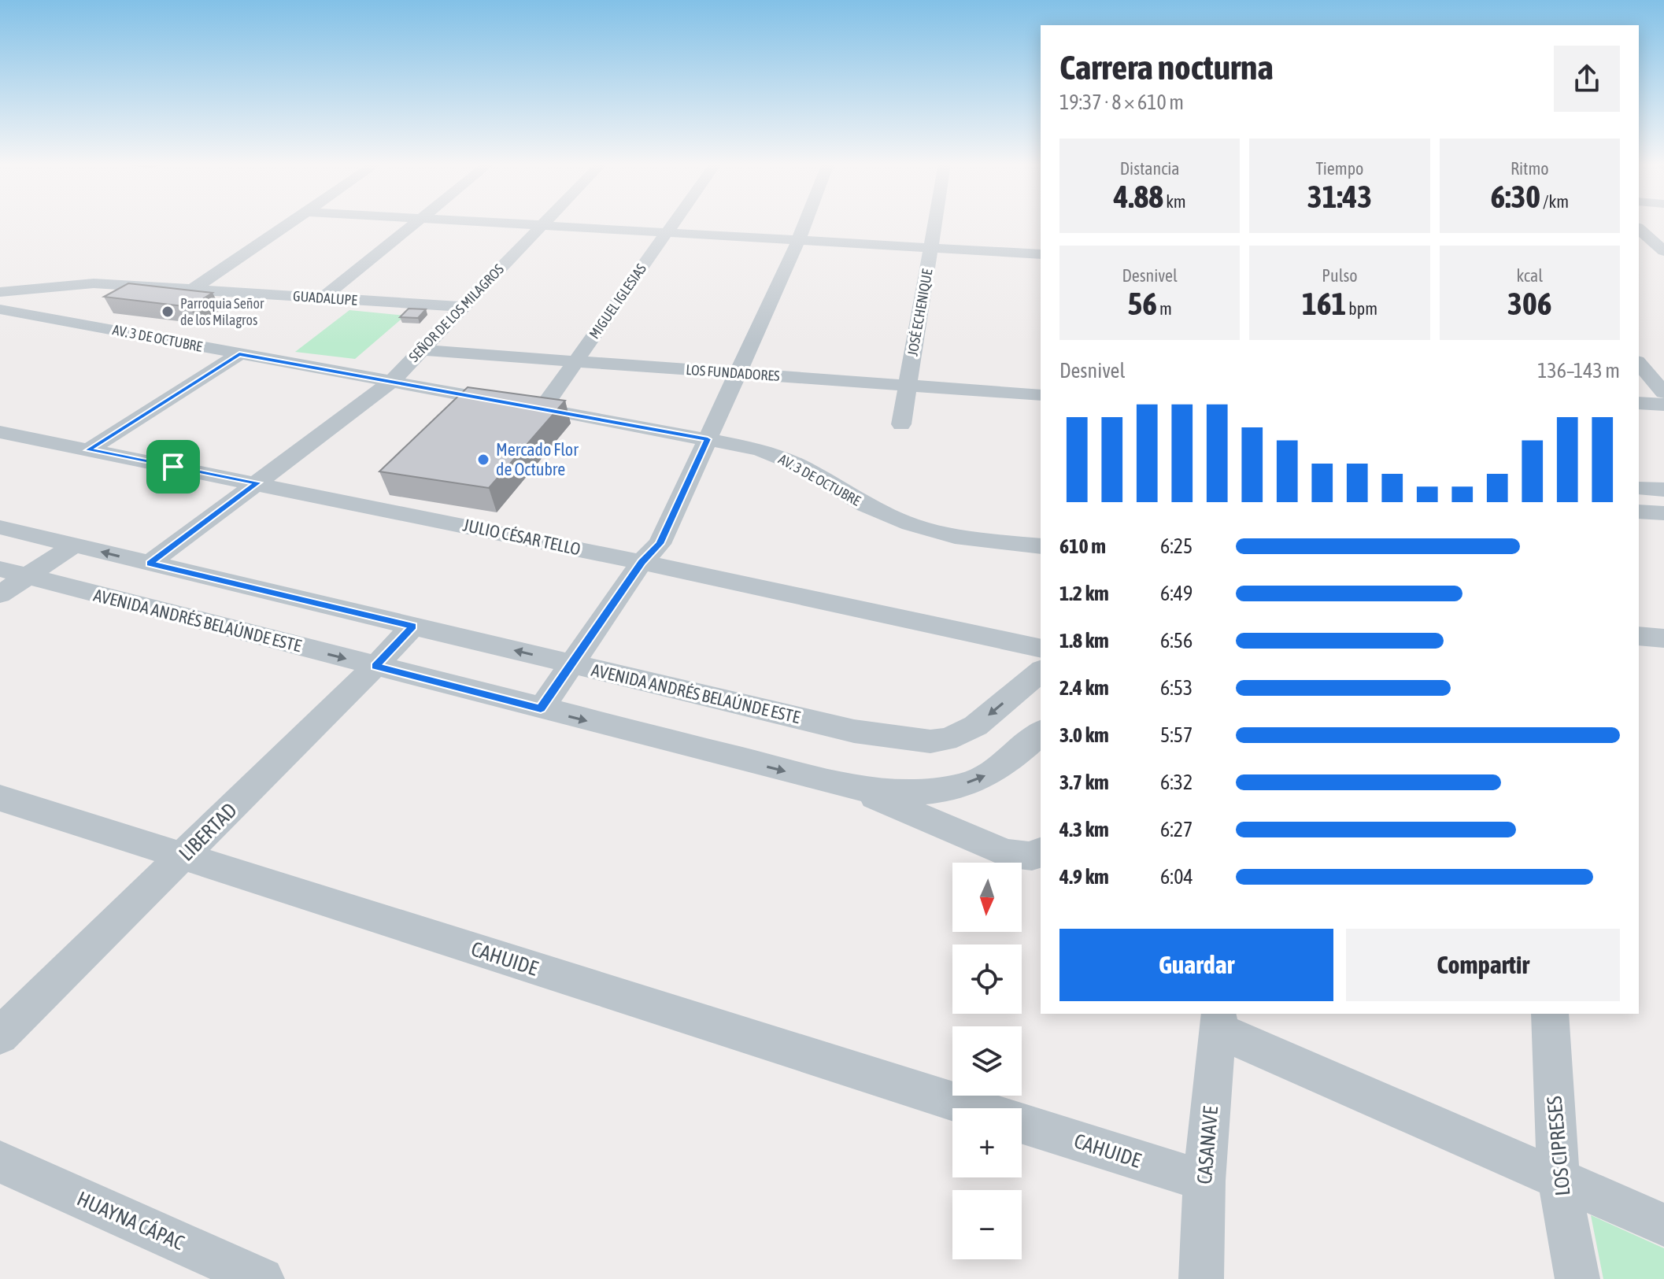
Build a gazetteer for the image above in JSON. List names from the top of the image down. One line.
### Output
{"streets":{"street":["GUADALUPE","MIGUEL IGLESIAS","JOSÉ ECHENIQUE","SEÑOR DE LOS MILAGROS","AV. 3 DE OCTUBRE","LOS FUNDADORES","JULIO CÉSAR TELLO","AVENIDA ANDRÉS BELAÚNDE ESTE","LIBERTAD","CAHUIDE","CASANAVE","LOS CIPRESES","HUAYNA CÁPAC"]},"crossings":[["GUADALUPE","SEÑOR DE LOS MILAGROS"],["MIGUEL IGLESIAS","AV. 3 DE OCTUBRE"],["MIGUEL IGLESIAS","LOS FUNDADORES"],["JOSÉ ECHENIQUE","LOS FUNDADORES"],["SEÑOR DE LOS MILAGROS","AV. 3 DE OCTUBRE"],["SEÑOR DE LOS MILAGROS","LOS FUNDADORES"],["SEÑOR DE LOS MILAGROS","JULIO CÉSAR TELLO"],["SEÑOR DE LOS MILAGROS","AVENIDA ANDRÉS BELAÚNDE ESTE"],["AVENIDA ANDRÉS BELAÚNDE ESTE","LIBERTAD"],["LIBERTAD","CAHUIDE"],["CAHUIDE","CASANAVE"]],"places":["Parroquia Señor de los Milagros","Mercado Flor de Octubre"],"north":"bottom","page":{"heading":["Carrera nocturna","19:37 · 8 × 610 m"],"stats":[["Distancia","4.88 km"],["Tiempo","31:43"],["Ritmo","6:30 /km"],["Desnivel","56 m"],["Pulso","161 bpm"],["kcal","306"]],"chart":["Desnivel","136–143 m"],"list":[{"name":"610 m","note":"6:25"},{"name":"1.2 km","note":"6:49"},{"name":"1.8 km","note":"6:56"},{"name":"2.4 km","note":"6:53"},{"name":"3.0 km","note":"5:57"},{"name":"3.7 km","note":"6:32"},{"name":"4.3 km","note":"6:27"},{"name":"4.9 km","note":"6:04"}],"map_buttons":["+","−"],"buttons":["Guardar","Compartir"]}}
